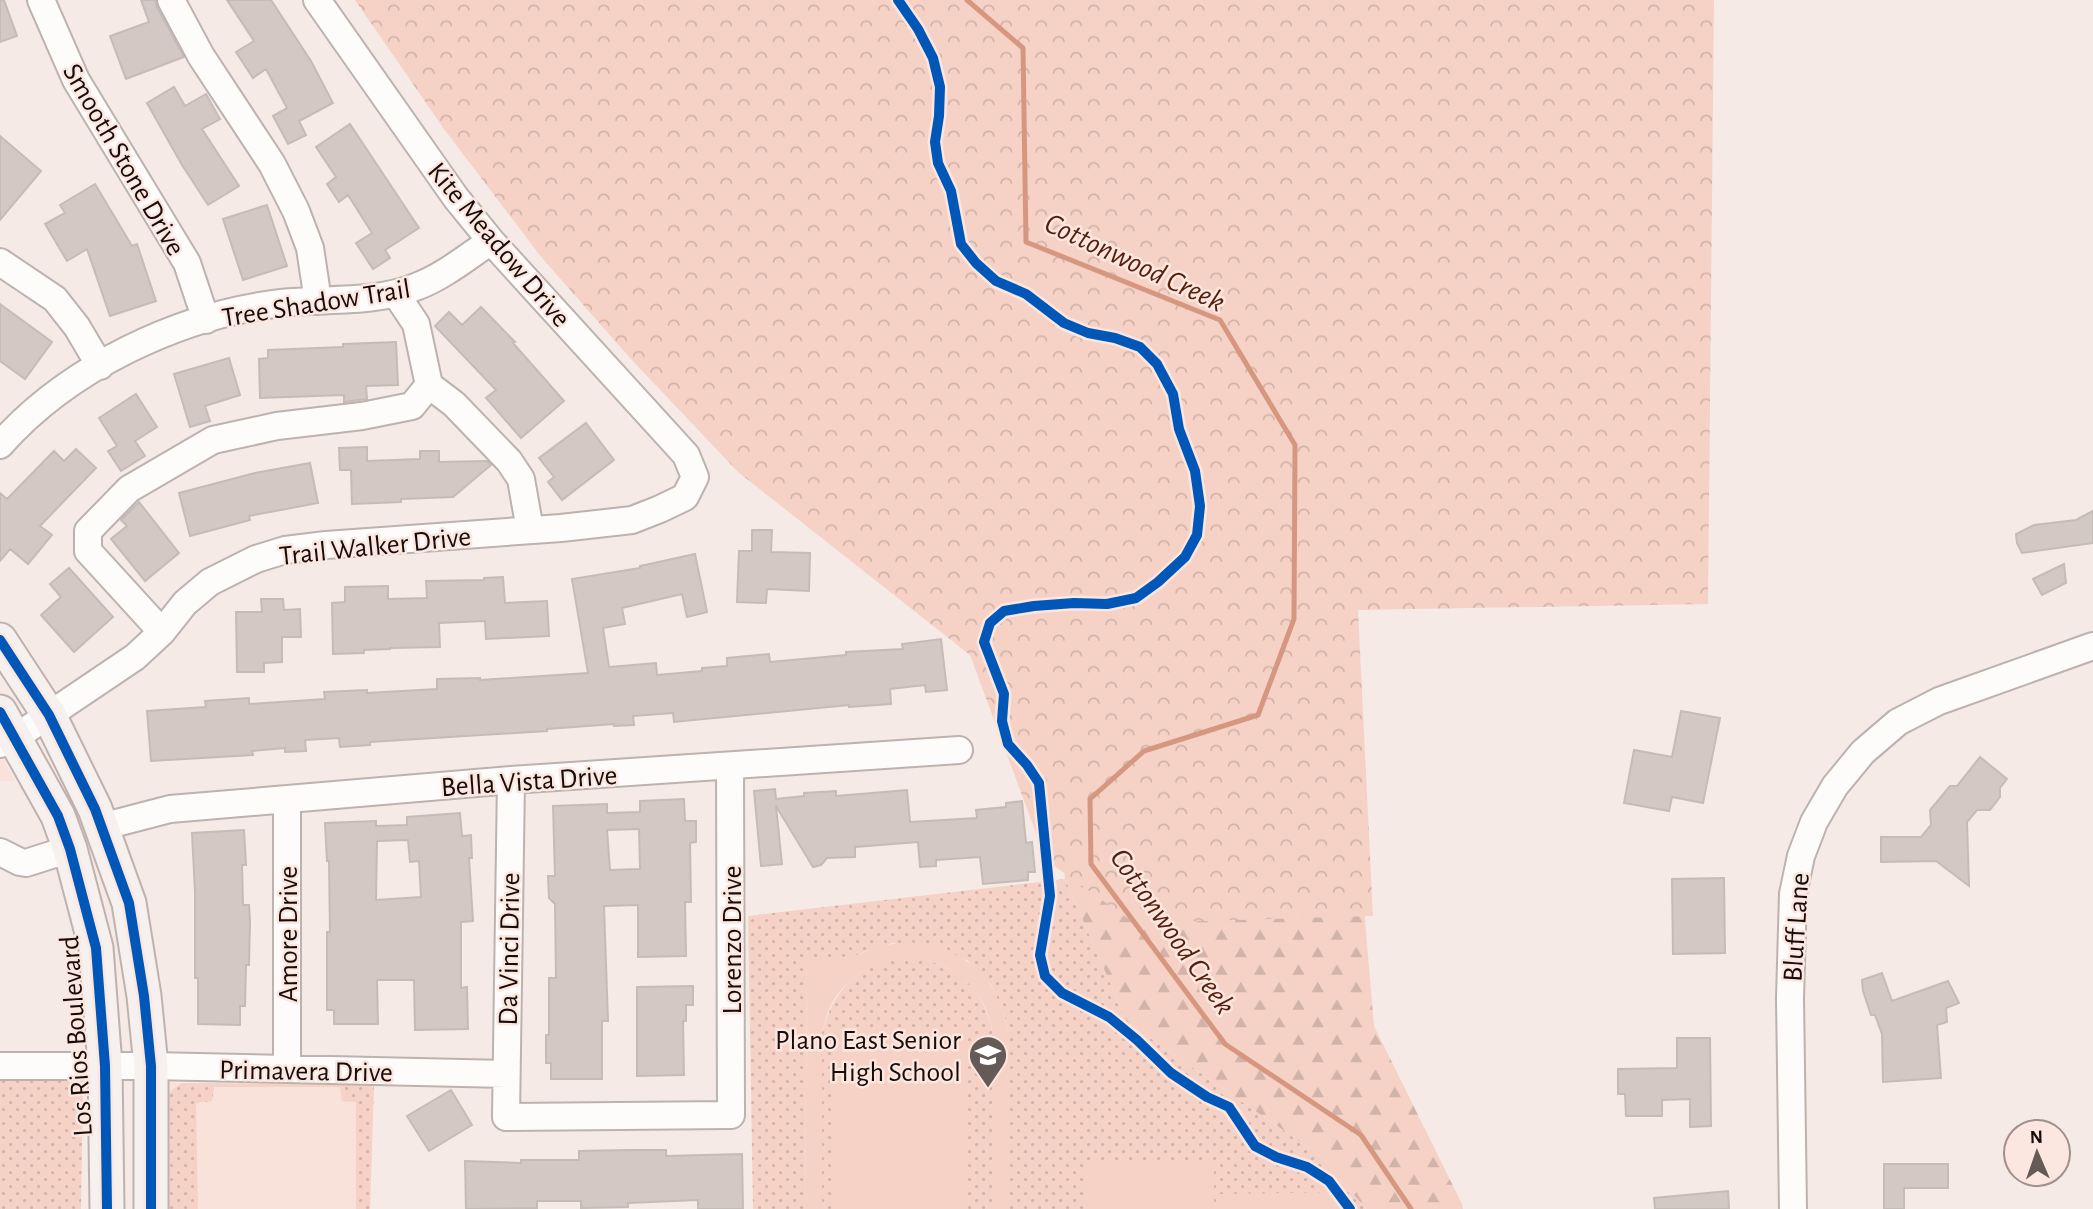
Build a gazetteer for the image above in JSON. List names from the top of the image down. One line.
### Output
{"streets":{"main road":["Los Rios Boulevard"],"street":["Smooth Stone Drive","Kite Meadow Drive","Tree Shadow Trail","Trail Walker Drive","Bella Vista Drive","Bluff Lane","Amore Drive","Lorenzo Drive","Da Vinci Drive","Primavera Drive"]},"crossings":[["Smooth Stone Drive","Tree Shadow Trail"],["Kite Meadow Drive","Tree Shadow Trail"],["Kite Meadow Drive","Trail Walker Drive"],["Trail Walker Drive","Los Rios Boulevard"],["Bella Vista Drive","Amore Drive"],["Bella Vista Drive","Lorenzo Drive"],["Bella Vista Drive","Da Vinci Drive"],["Amore Drive","Primavera Drive"],["Lorenzo Drive","Da Vinci Drive"],["Da Vinci Drive","Primavera Drive"],["Los Rios Boulevard","Primavera Drive"]],"water":["Cottonwood Creek"],"places":{"school or university":["Plano East Senior High School"]},"north":"top"}
